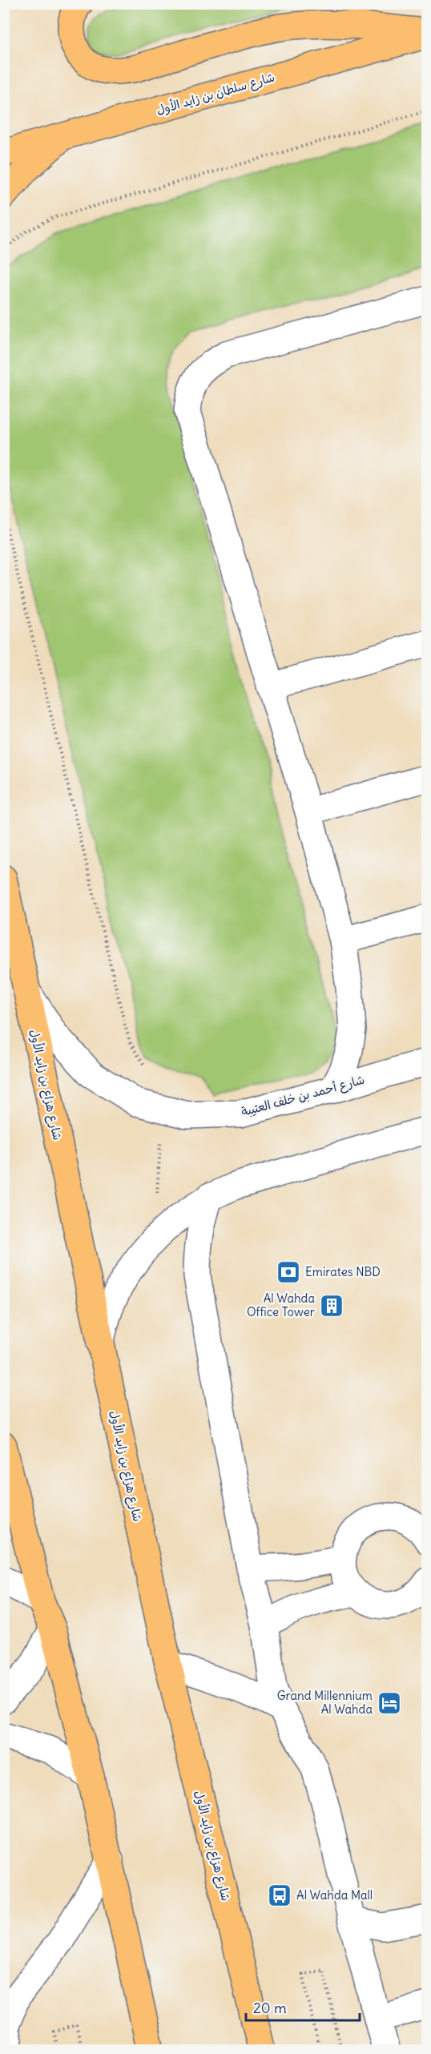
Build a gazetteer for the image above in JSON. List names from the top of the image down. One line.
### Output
{"streets":{"main road":["شارع سلطان بن زايد الأول","شارع هزاع بن زايد الأول"],"street":["شارع أحمد بن خلف العتيبة"]},"crossings":[["شارع هزاع بن زايد الأول","شارع أحمد بن خلف العتيبة"]],"places":{"bank":["Emirates NBD"],"building":["Al Wahda Office Tower"],"hotel":["Grand Millennium Al Wahda"],"bus stop":["Al Wahda Mall"]},"scale_bar":"20 m"}
